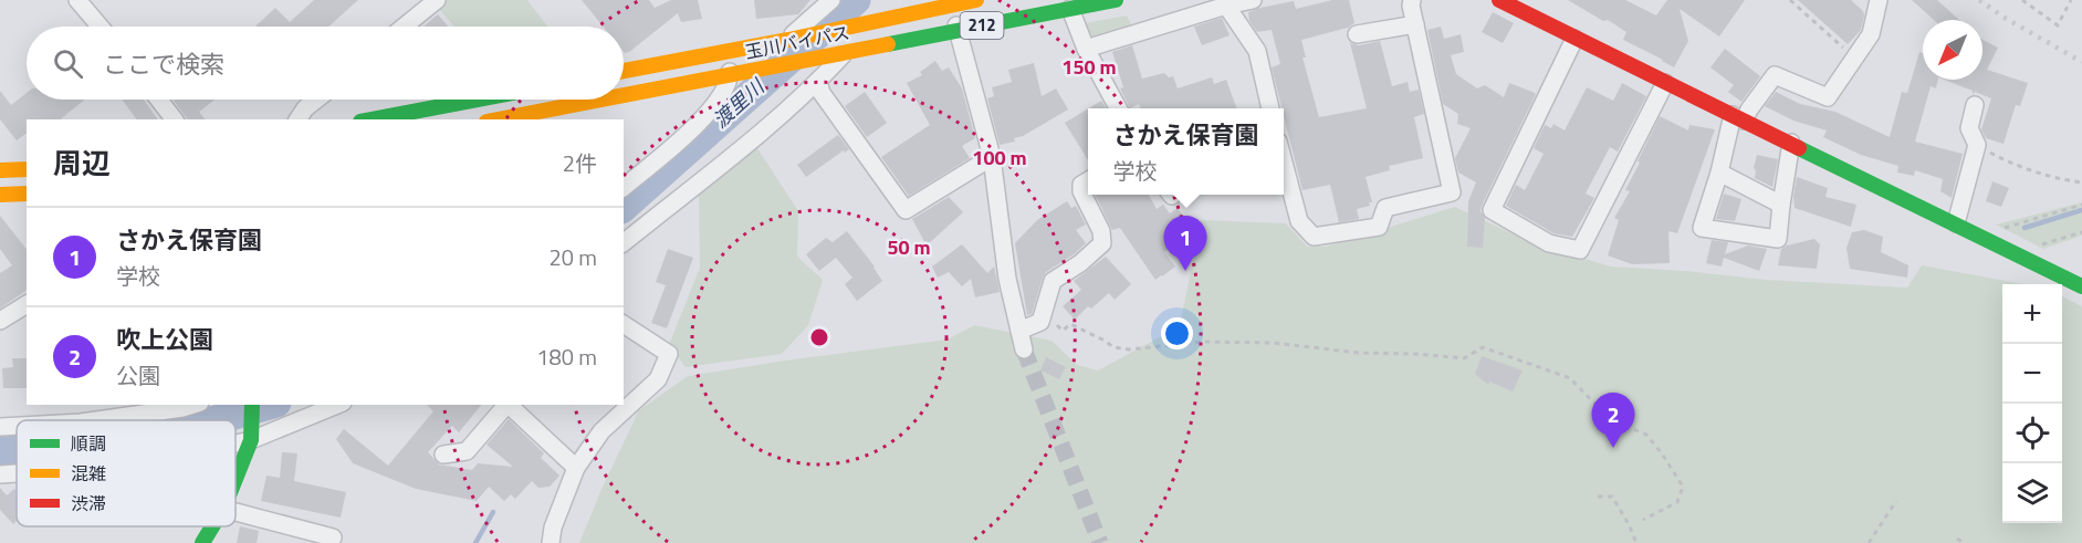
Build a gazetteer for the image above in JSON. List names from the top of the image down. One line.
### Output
{"streets":{"main road":["212","玉川バイパス"]},"water":["渡里川"],"legend":["順調","混雑","渋滞"],"north":"bottom left","page":{"search":"ここで検索","popup":["さかえ保育園","学校"],"heading":["周辺","2件"],"list":[{"mark":"1","name":"さかえ保育園","note":"学校","value":"20 m"},{"mark":"2","name":"吹上公園","note":"公園","value":"180 m"}],"pins":["1","2"],"map_buttons":["+","−"]},"rings":["150 m","100 m","50 m"]}
